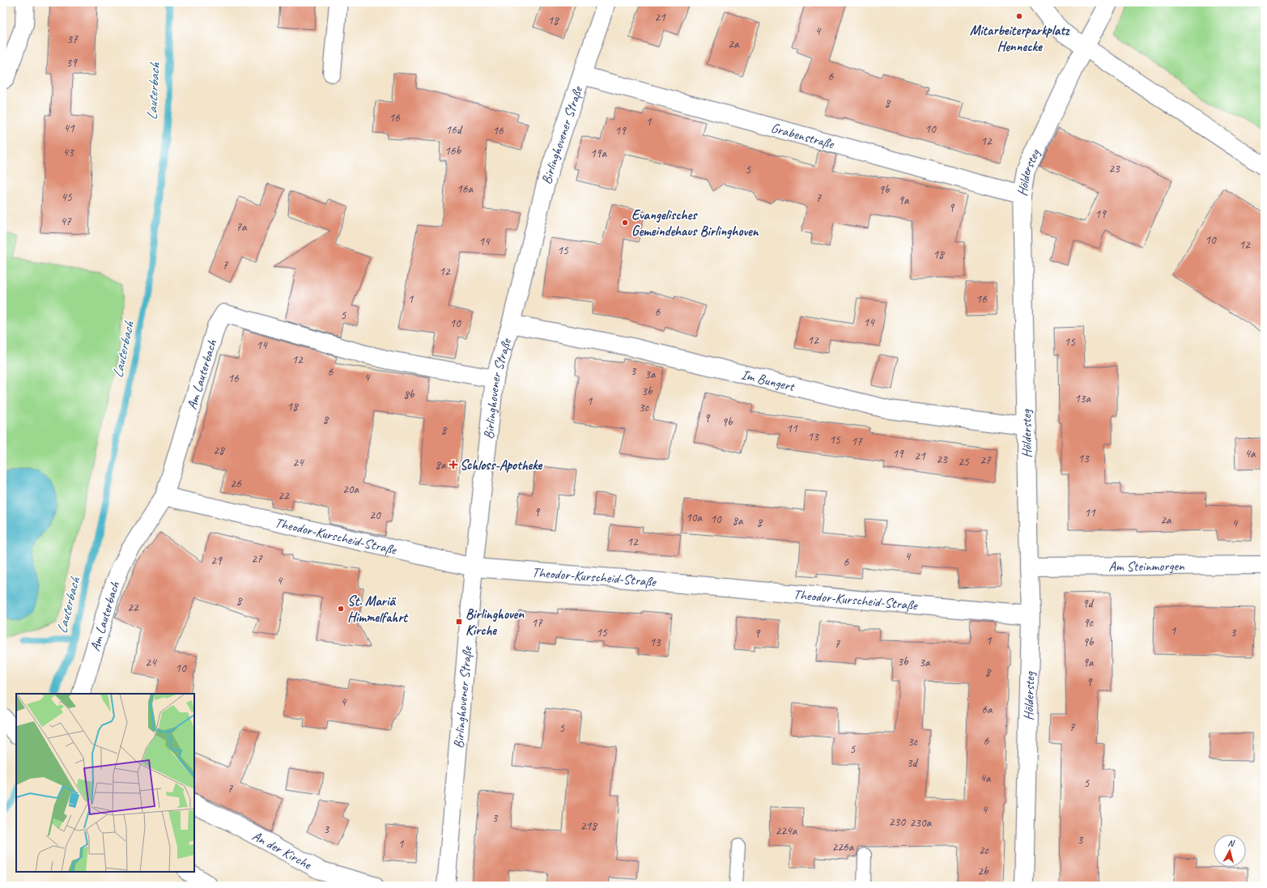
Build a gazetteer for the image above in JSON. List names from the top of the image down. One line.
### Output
{"streets":{"street":["Birlinghovener Straße","Grabenstraße","Höldersteg","Am Lauterbach","Im Bungert","Theodor-Kurscheid-Straße","Am Steinmorgen","An der Kirche"]},"crossings":[["Birlinghovener Straße","Grabenstraße"],["Birlinghovener Straße","Am Lauterbach"],["Birlinghovener Straße","Im Bungert"],["Birlinghovener Straße","Theodor-Kurscheid-Straße"],["Grabenstraße","Höldersteg"],["Höldersteg","Im Bungert"],["Höldersteg","Theodor-Kurscheid-Straße"],["Höldersteg","Am Steinmorgen"],["Am Lauterbach","Theodor-Kurscheid-Straße"]],"water":["Lauterbach"],"places":{"other":["Mitarbeiterparkplatz Hennecke","Evangelisches Gemeindehaus Birlinghoven","St. Mariä Himmelfahrt"],"health":["Schloss-Apotheke"],"transit":["Birlinghoven Kirche"]},"house_numbers":["21","18","4","37","2a","39","6","8","16","1","41","10","16d","16","19","12","16b","43","19a","23","5","16a","9b","45","7","9a","9","19","47","7a","10","14","12","15","18","7","12","1","16","6","5","14","10","12","15","14","12","3","6","3a","4","16","3b","8b","13a","1","18","3c","9","8","9b","11","8","13","15","17","28","19","4a","21","13","23","27","25","24","8a","26","20a","22","9","11","20","10a","10","2a","8a","8","4","12","4","27","29","6","4","8","9d","22","17","9c","1","15","3","9","1","13","9b","7","3b","24","3a","9a","10","8","9","4","6a","7","5","6","3c","5","3d","4a","5","7","4","3","230","230a","218","3","224a","3","1","226a","2c","2b"],"north":"top"}
